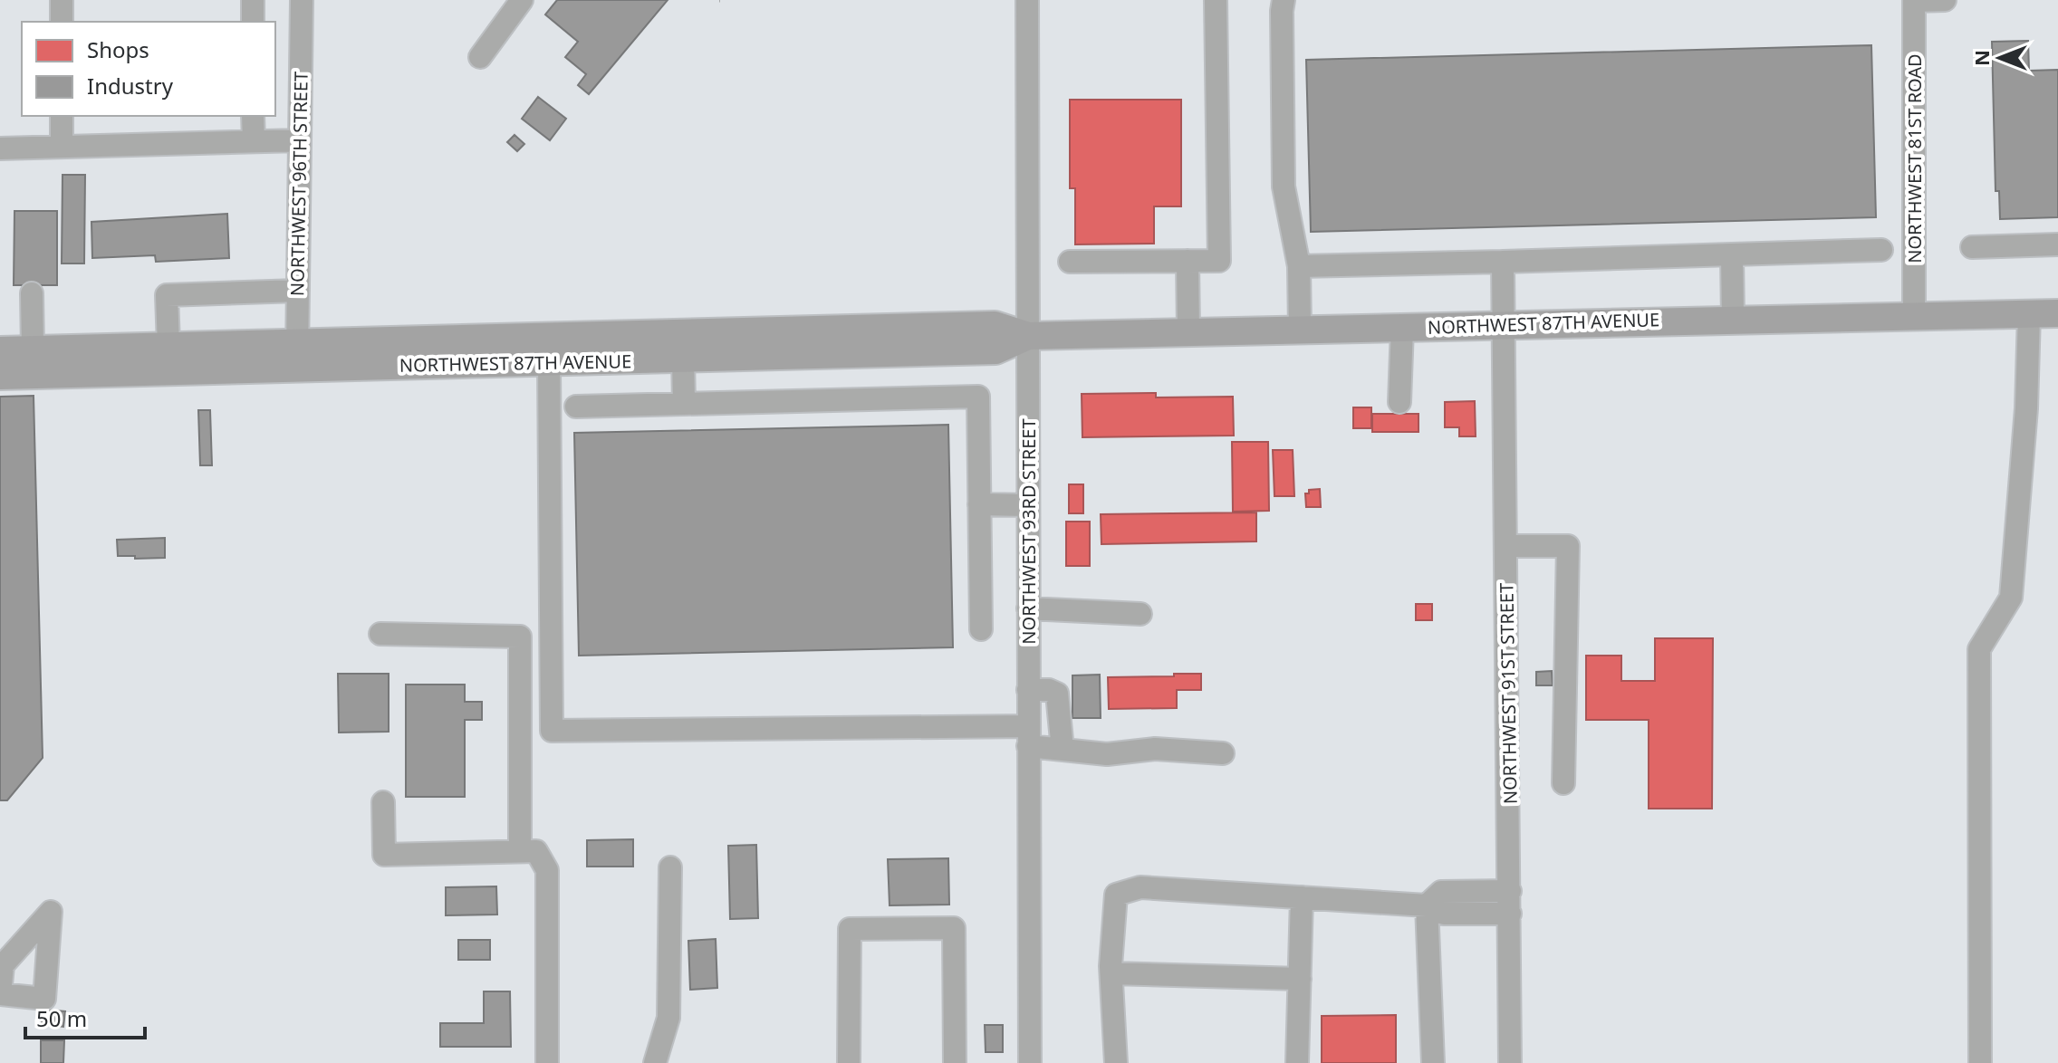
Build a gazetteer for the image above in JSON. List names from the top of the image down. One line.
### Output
{"streets":{"main road":["NORTHWEST 87TH AVENUE"],"street":["NORTHWEST 81ST ROAD","NORTHWEST 96TH STREET","NORTHWEST 93RD STREET","NORTHWEST 91ST STREET"]},"crossings":[["NORTHWEST 81ST ROAD","NORTHWEST 87TH AVENUE"],["NORTHWEST 96TH STREET","NORTHWEST 87TH AVENUE"],["NORTHWEST 87TH AVENUE","NORTHWEST 93RD STREET"],["NORTHWEST 87TH AVENUE","NORTHWEST 91ST STREET"]],"legend":["Shops","Industry"],"scale_bar":"50 m","north":"left"}
